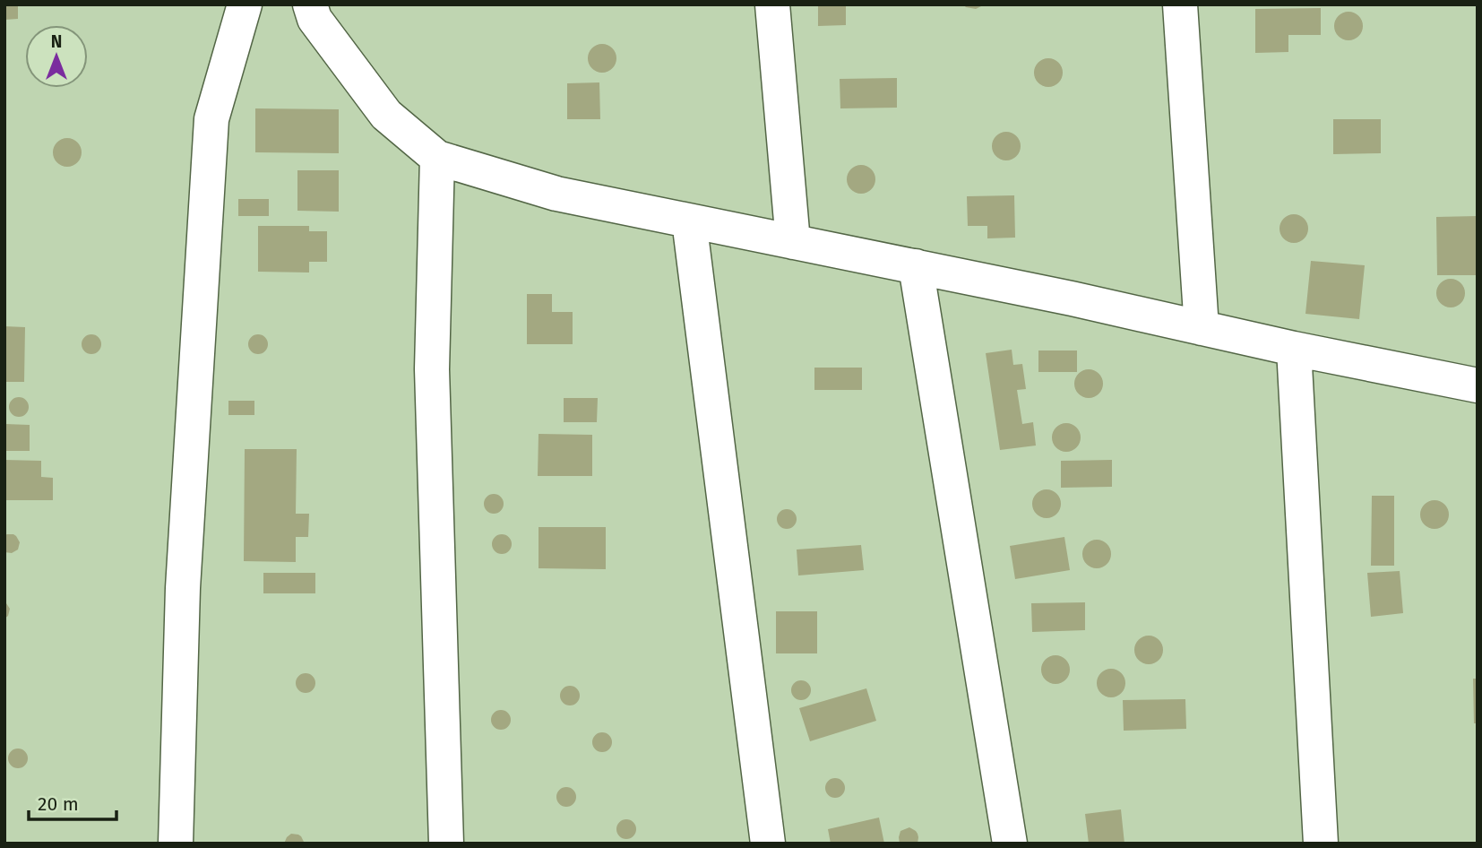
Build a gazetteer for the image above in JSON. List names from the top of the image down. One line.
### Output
{"scale_bar":"20 m","north":"top"}
